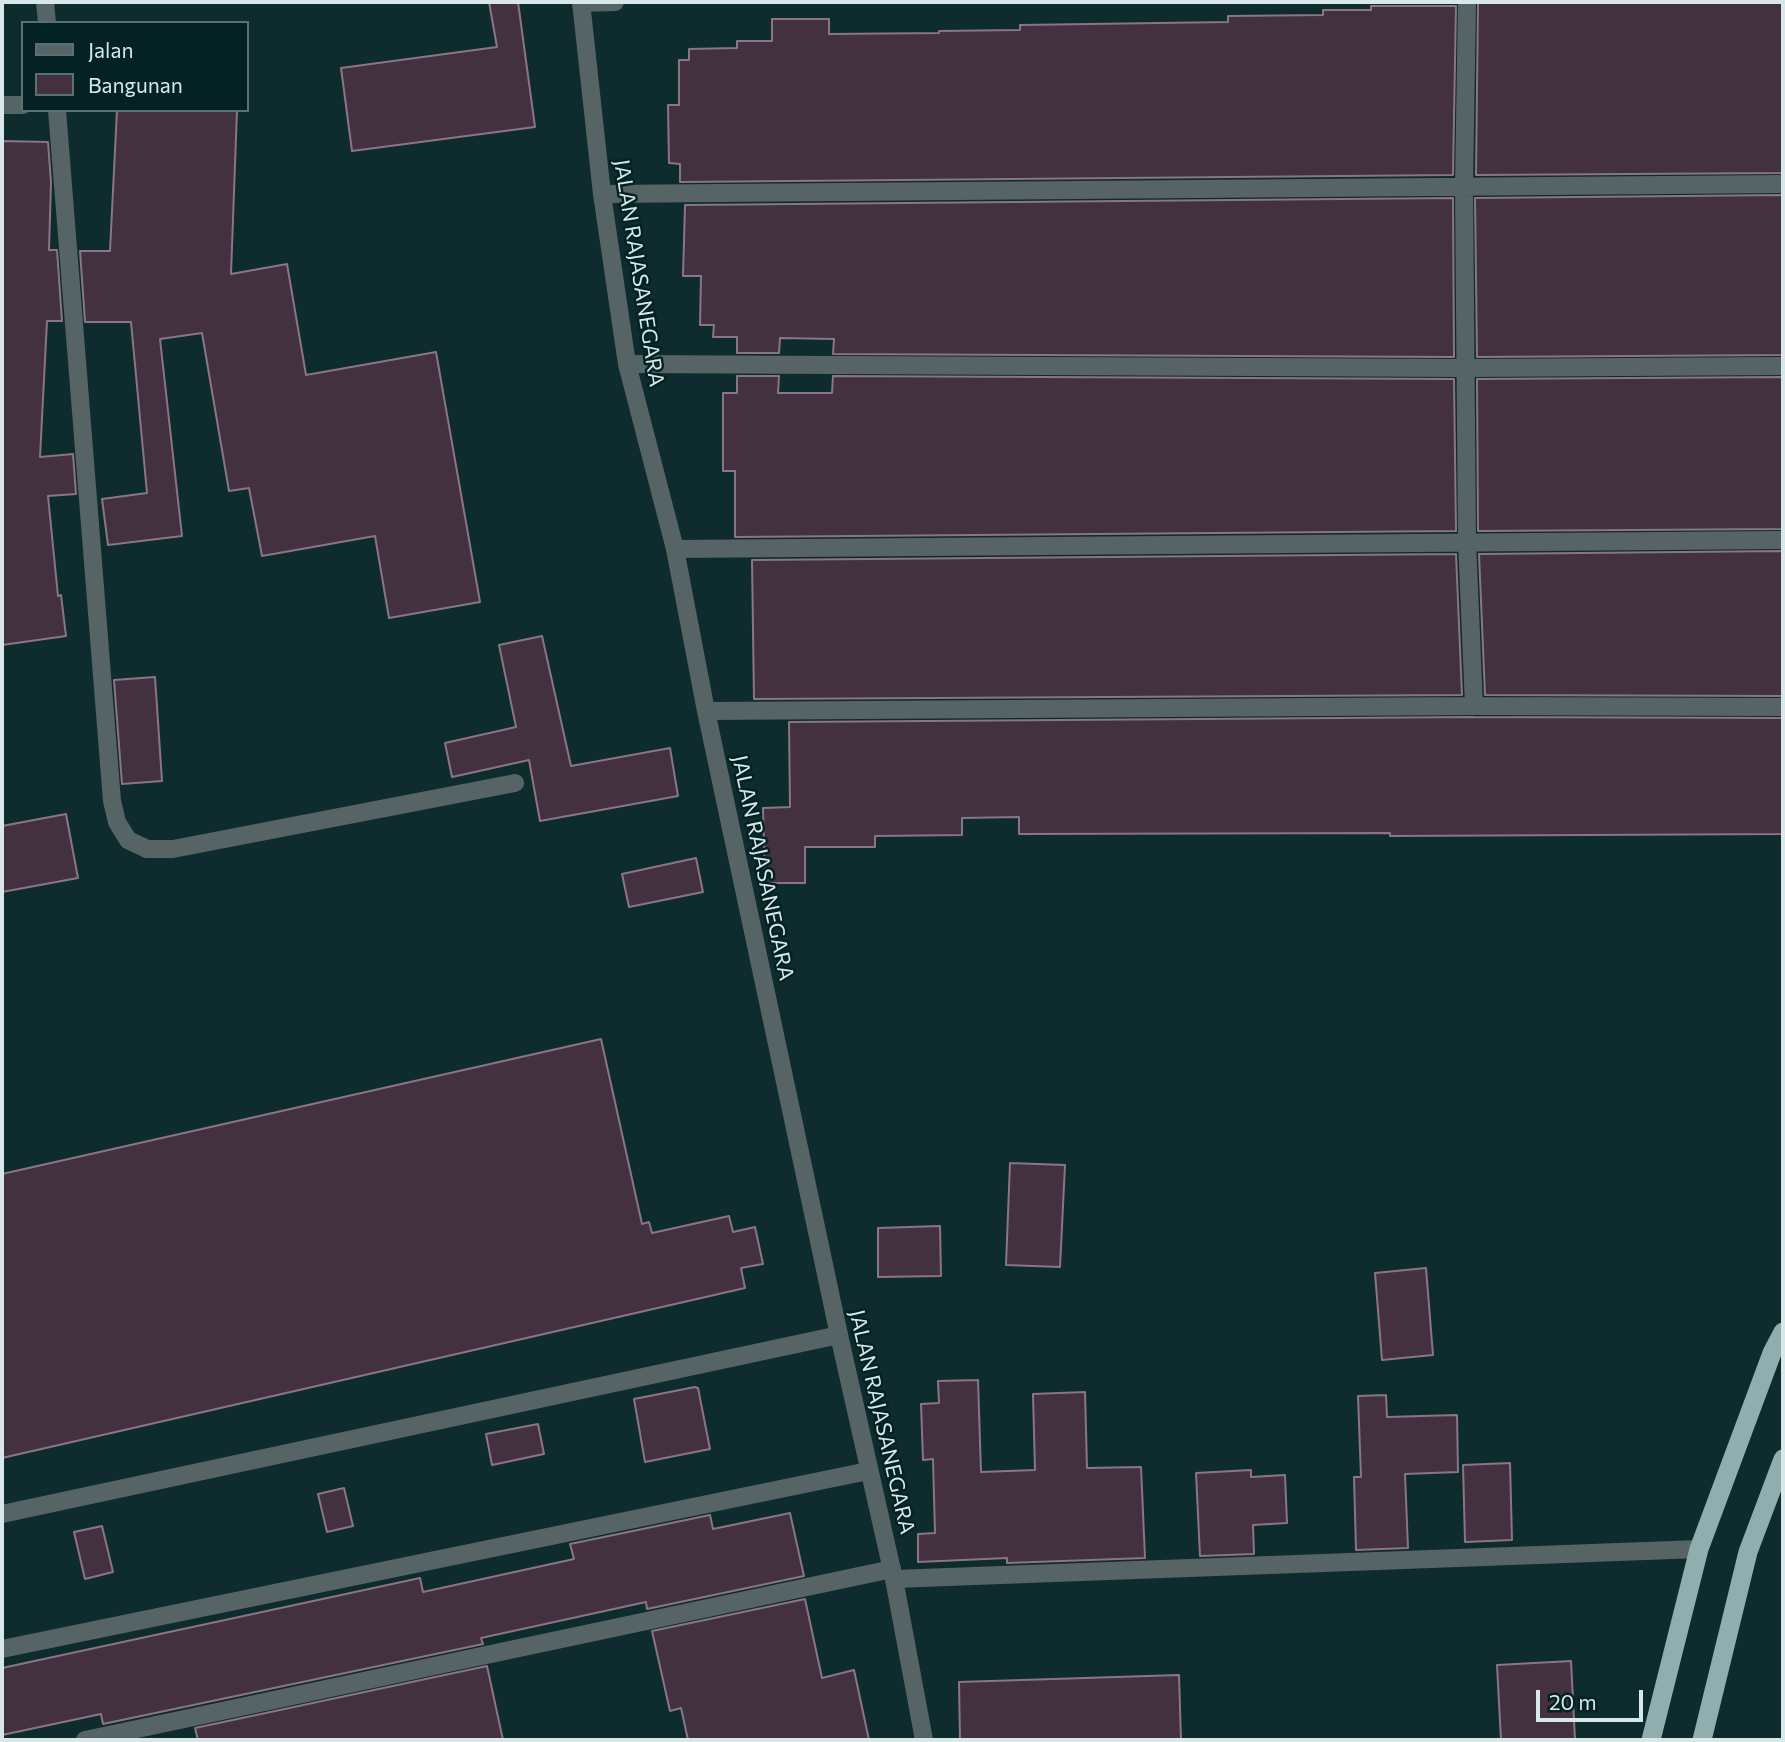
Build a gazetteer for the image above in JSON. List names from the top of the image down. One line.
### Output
{"streets":{"street":["JALAN RAJASANEGARA"]},"legend":["Jalan","Bangunan"],"scale_bar":"20 m"}
